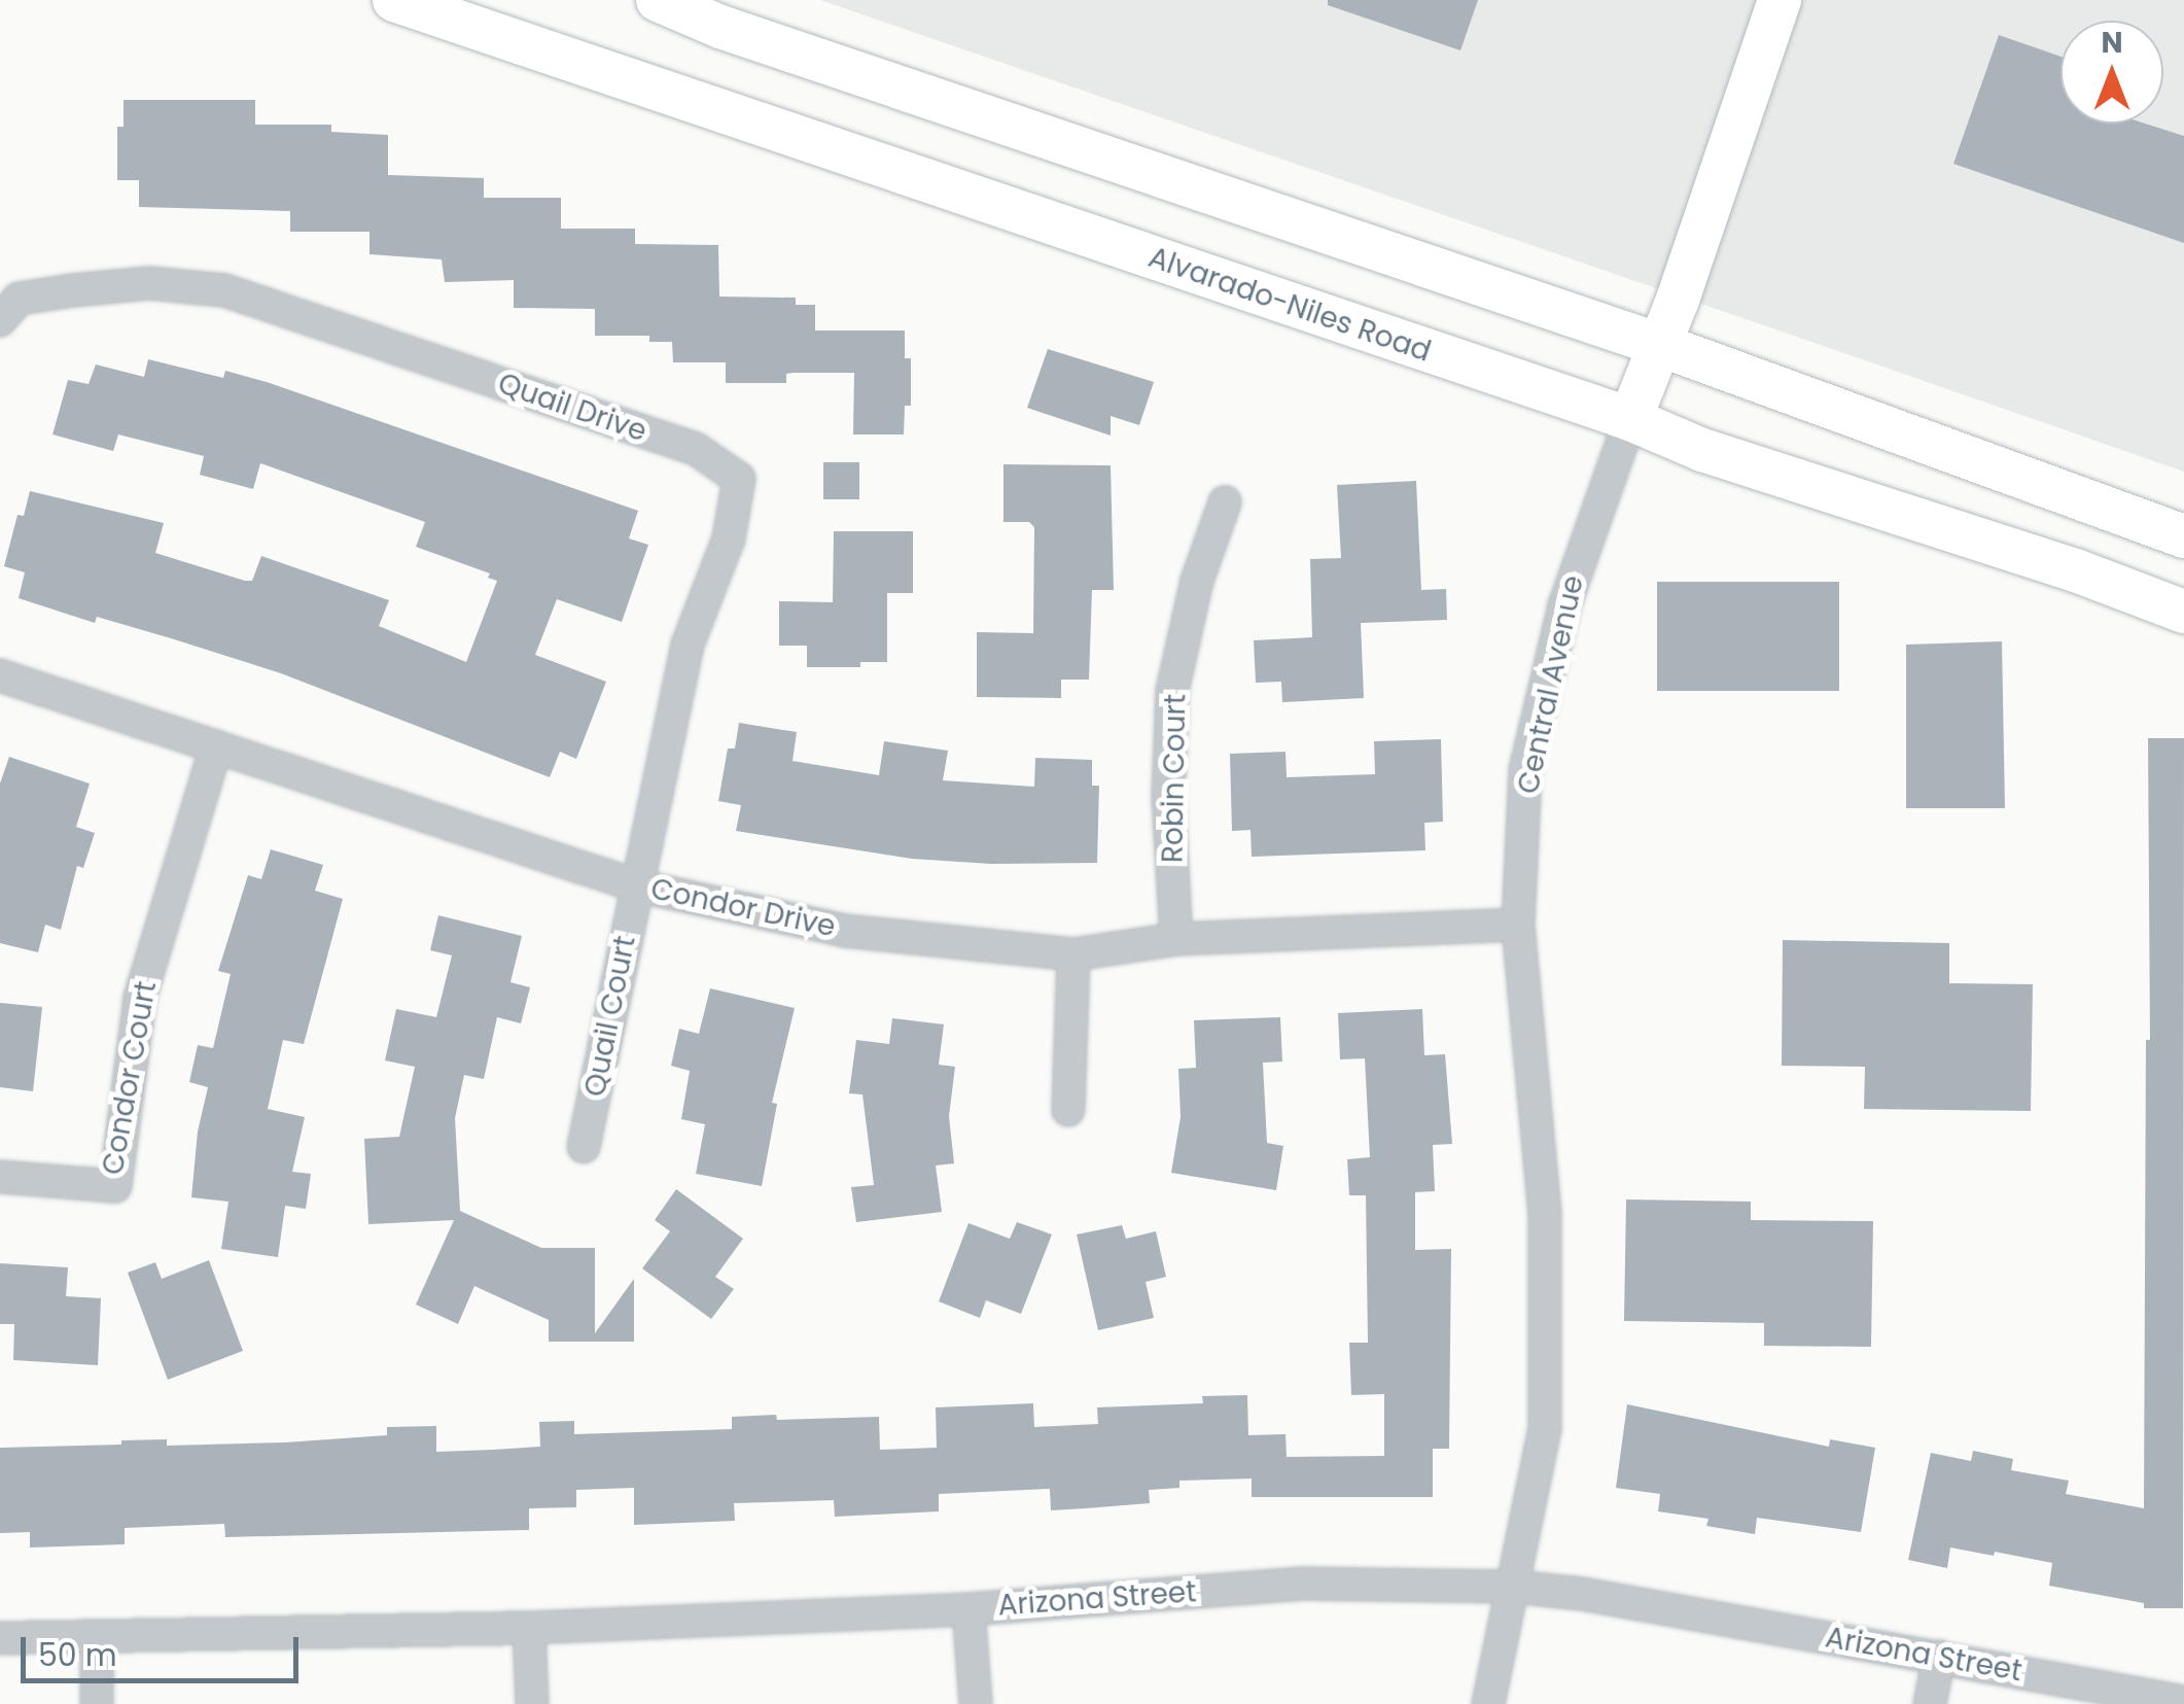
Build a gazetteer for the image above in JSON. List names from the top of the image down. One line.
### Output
{"streets":{"main road":["Alvarado-Niles Road","Central Avenue"],"street":["Quail Drive","Robin Court","Condor Drive","Quail Court","Condor Court","Arizona Street"]},"crossings":[["Alvarado-Niles Road","Central Avenue"],["Quail Drive","Condor Drive"],["Quail Drive","Quail Court"],["Central Avenue","Condor Drive"],["Central Avenue","Arizona Street"],["Robin Court","Condor Drive"],["Condor Drive","Quail Court"],["Condor Drive","Condor Court"]],"scale_bar":"50 m","north":"top"}
